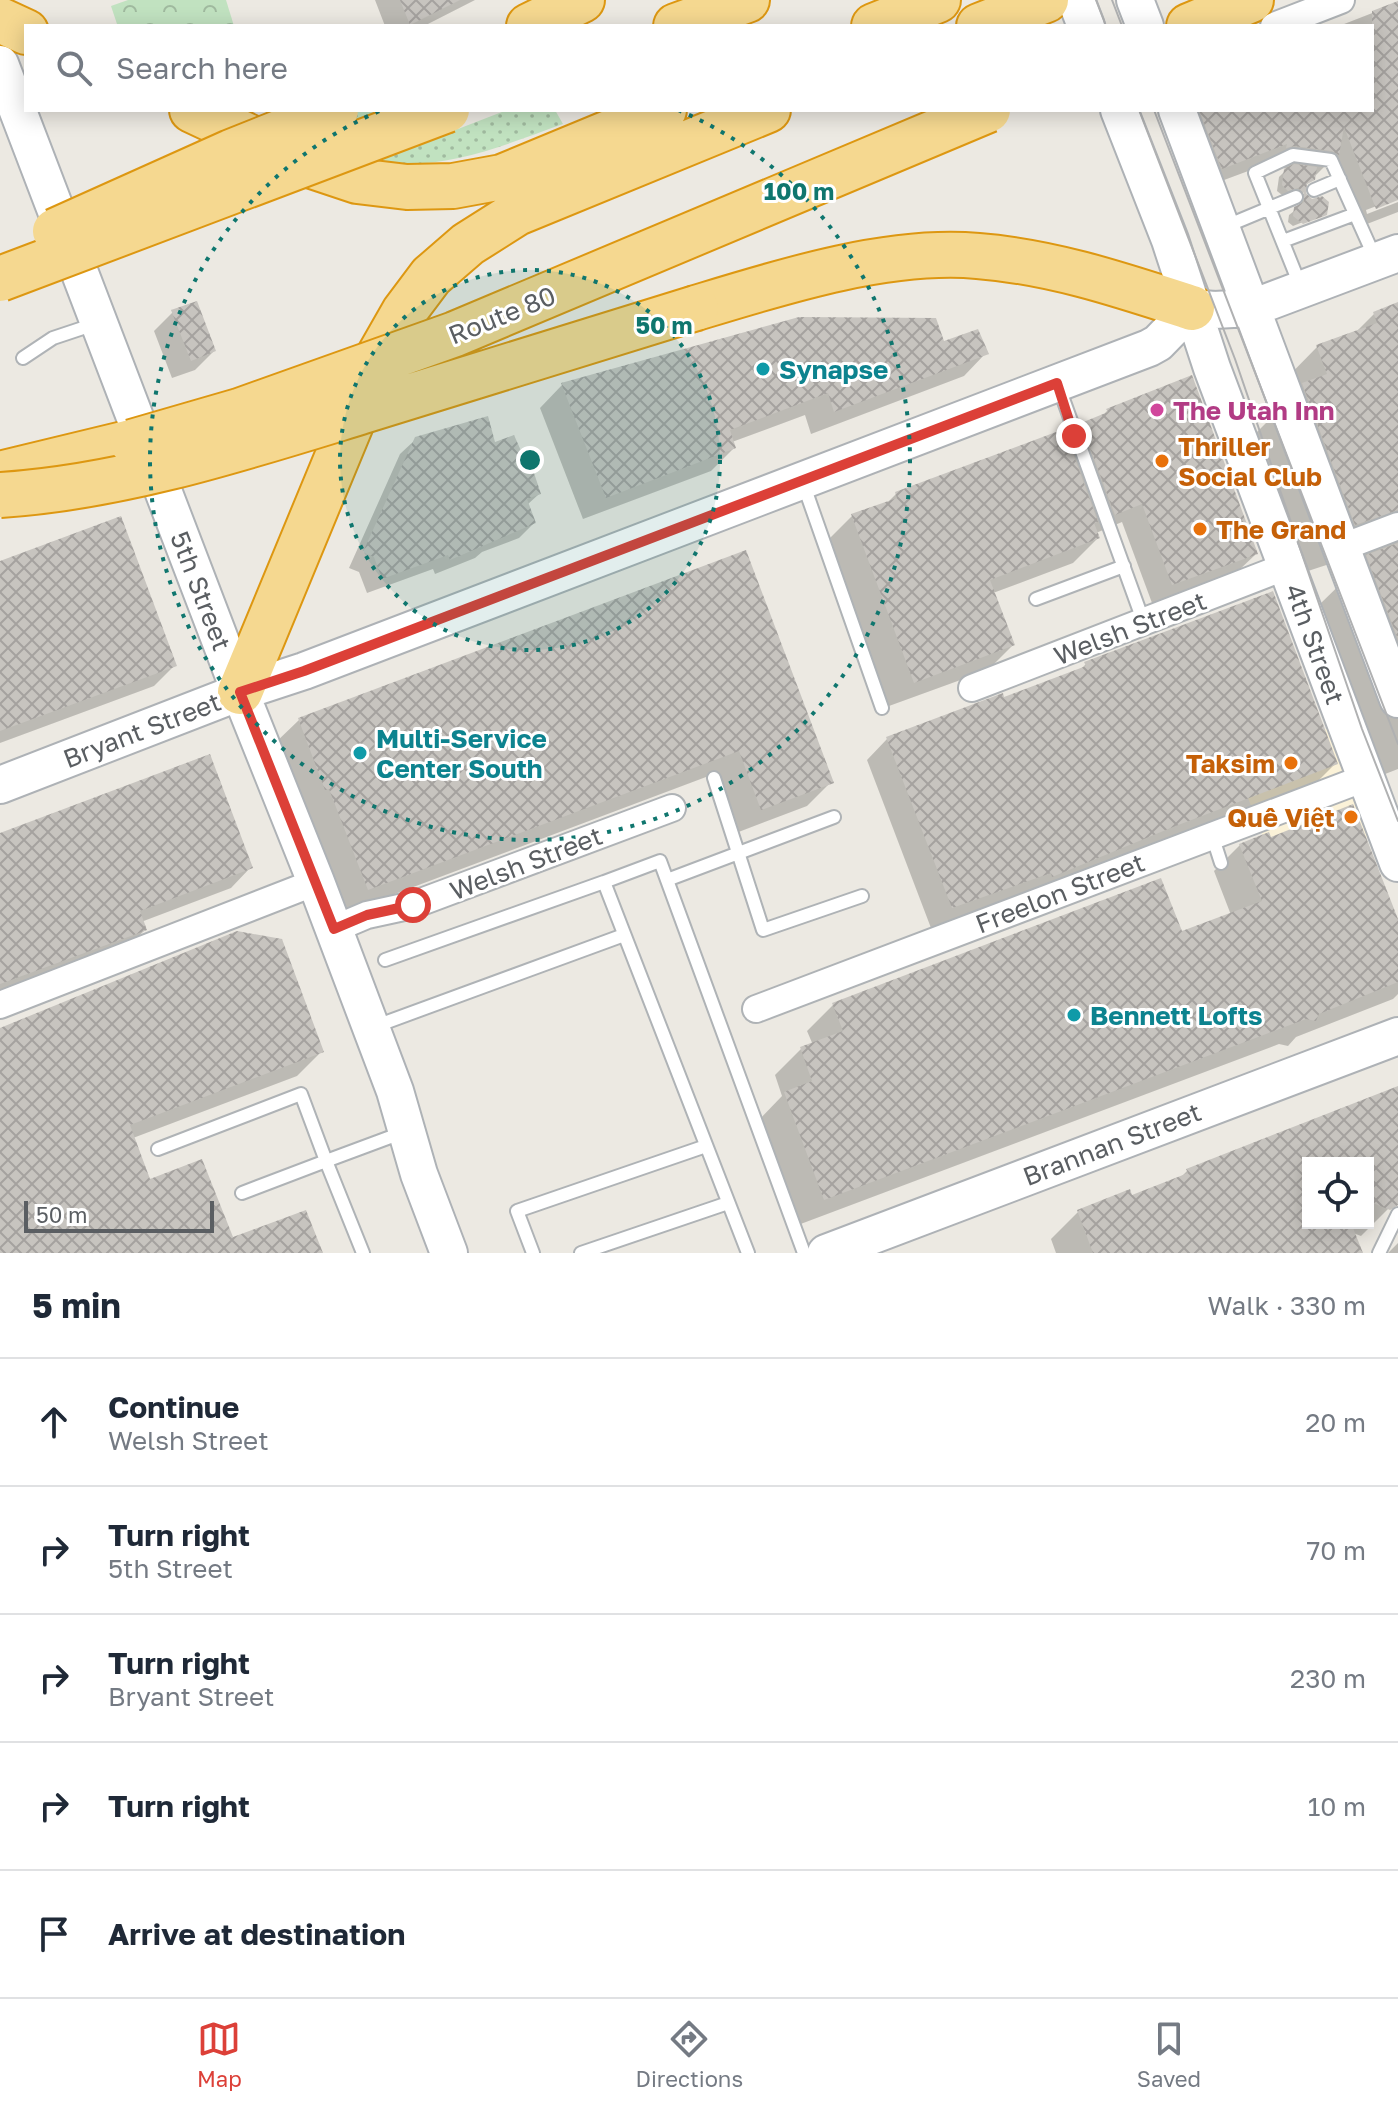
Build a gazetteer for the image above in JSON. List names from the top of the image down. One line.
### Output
{"streets":{"highway":["Route 80"],"main road":["5th Street","4th Street","Bryant Street","Brannan Street"],"street":["Welsh Street","Freelon Street"]},"crossings":[["5th Street","Welsh Street"],["5th Street","Bryant Street"],["Welsh Street","4th Street"],["4th Street","Bryant Street"],["4th Street","Freelon Street"]],"places":["Synapse","The Utah Inn","Thriller Social Club","The Grand","Multi-Service Center South","Taksim","Quê Việt","Bennett Lofts"],"scale_bar":"50 m","page":{"search":"Search here","scale":"50 m","heading":["5 min","Walk · 330 m"],"list":[["Continue","Welsh Street","20 m"],["Turn right","5th Street","70 m"],["Turn right","Bryant Street","230 m"],["Turn right","10 m"],"Arrive at destination"],"nav":["Map","Directions","Saved"]},"rings":["100 m","50 m"]}
